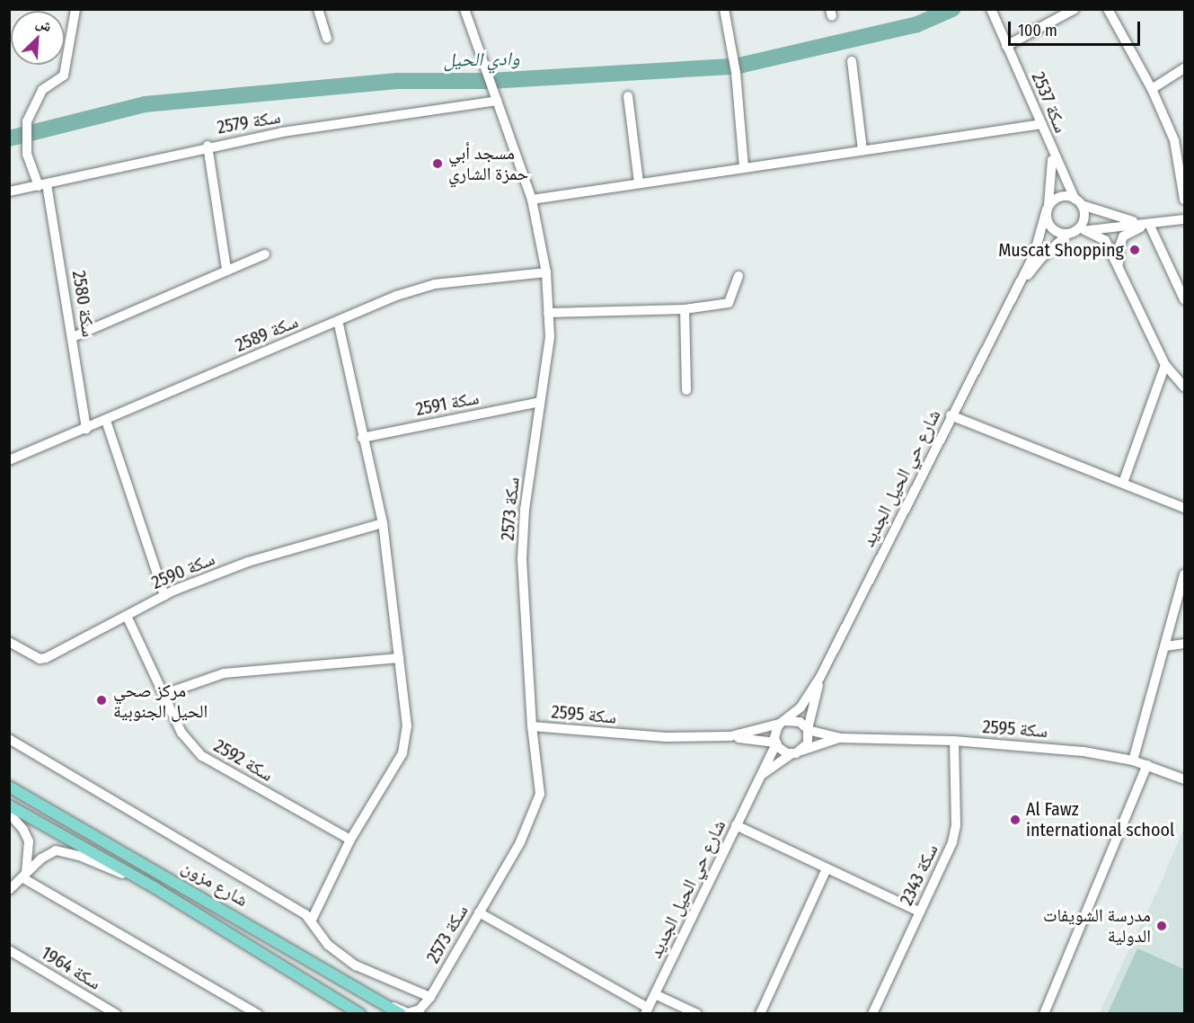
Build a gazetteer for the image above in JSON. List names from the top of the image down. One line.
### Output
{"streets":{"main road":["شارع مزون"],"street":["سكة 2537","سكة 2579","سكة 2580","سكة 2589","سكة 2591","شارع حي الحيل الجديد","سكة 2573","سكة 2590","سكة 2595","سكة 2592","سكة 2343","سكة 1964"]},"crossings":[["سكة 2579","سكة 2580"],["سكة 2579","سكة 2573"],["سكة 2580","سكة 2589"],["سكة 2589","سكة 2573"],["سكة 2591","سكة 2573"],["شارع حي الحيل الجديد","سكة 2595"],["سكة 2573","سكة 2595"],["سكة 2590","سكة 2592"],["سكة 2595","سكة 2343"]],"water":["وادي الحيل"],"places":["مسجد أبي حمزة الشاري","Muscat Shopping","مركز صحي الحيل الجنوبية","Al Fawz international school","مدرسة الشويفات الدولية"],"scale_bar":"100 m","north":"top right"}
